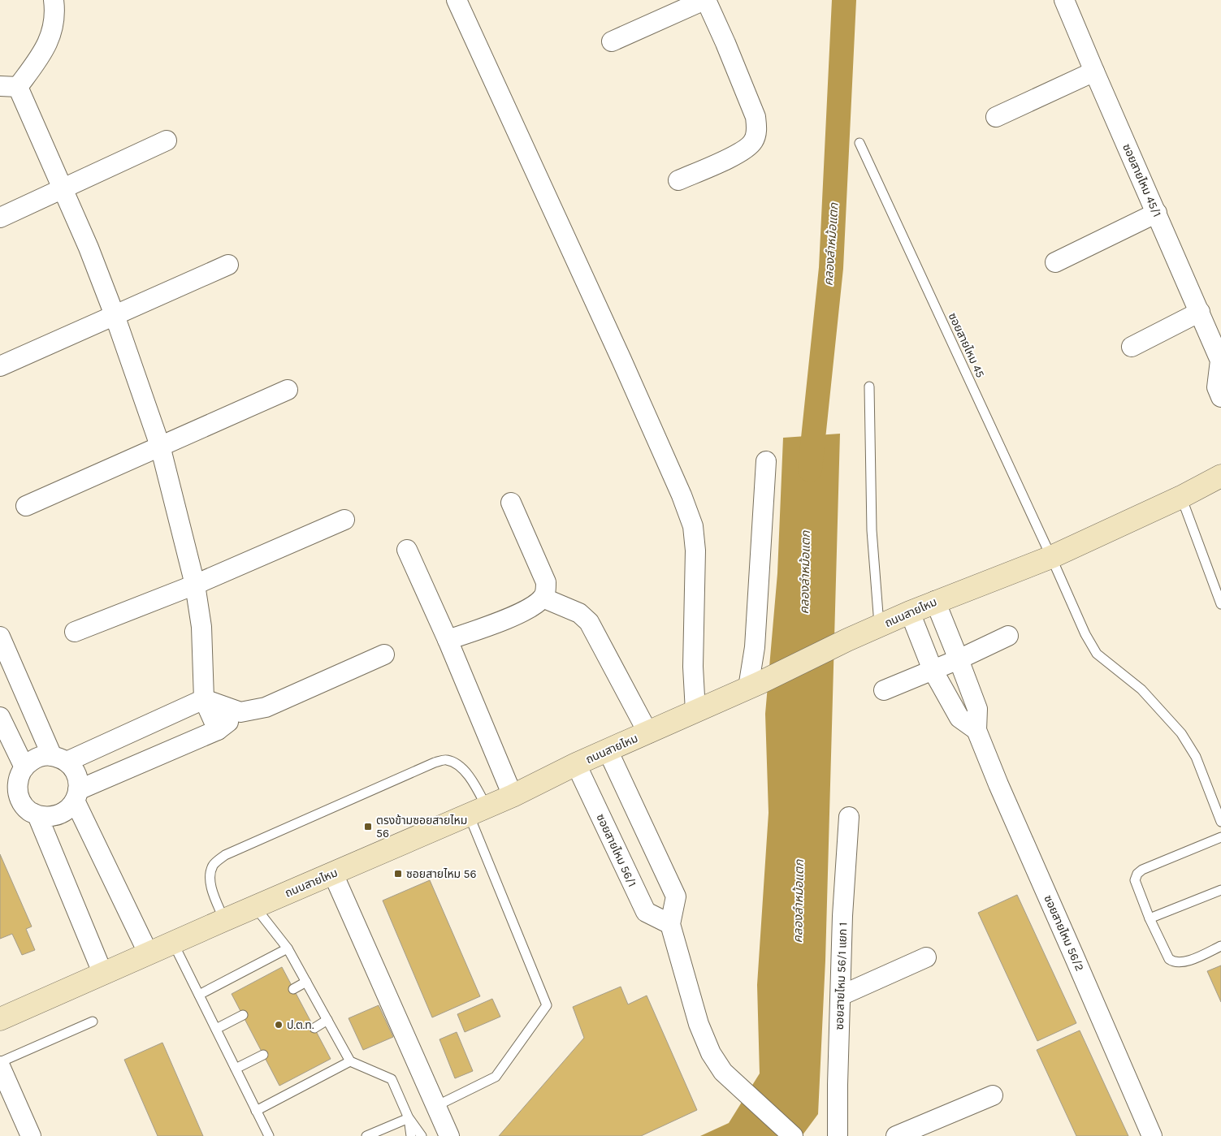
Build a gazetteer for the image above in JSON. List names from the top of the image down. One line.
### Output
{"streets":{"main road":["ถนนสายไหม"],"street":["ซอยสายไหม 45/1","ซอยสายไหม 56/1","ซอยสายไหม 56/2","ซอยสายไหม 56/1 แยก 1"],"lane":["ซอยสายไหม 45"]},"crossings":[["ซอยสายไหม 45","ถนนสายไหม"],["ถนนสายไหม","ซอยสายไหม 56/1"],["ถนนสายไหม","ซอยสายไหม 56/2"]],"water":["คลองลำหม้อแตก"],"places":{"transit":["ตรงข้ามซอยสายไหม 56","ซอยสายไหม 56"],"other":["ป.ต.ท."]}}
